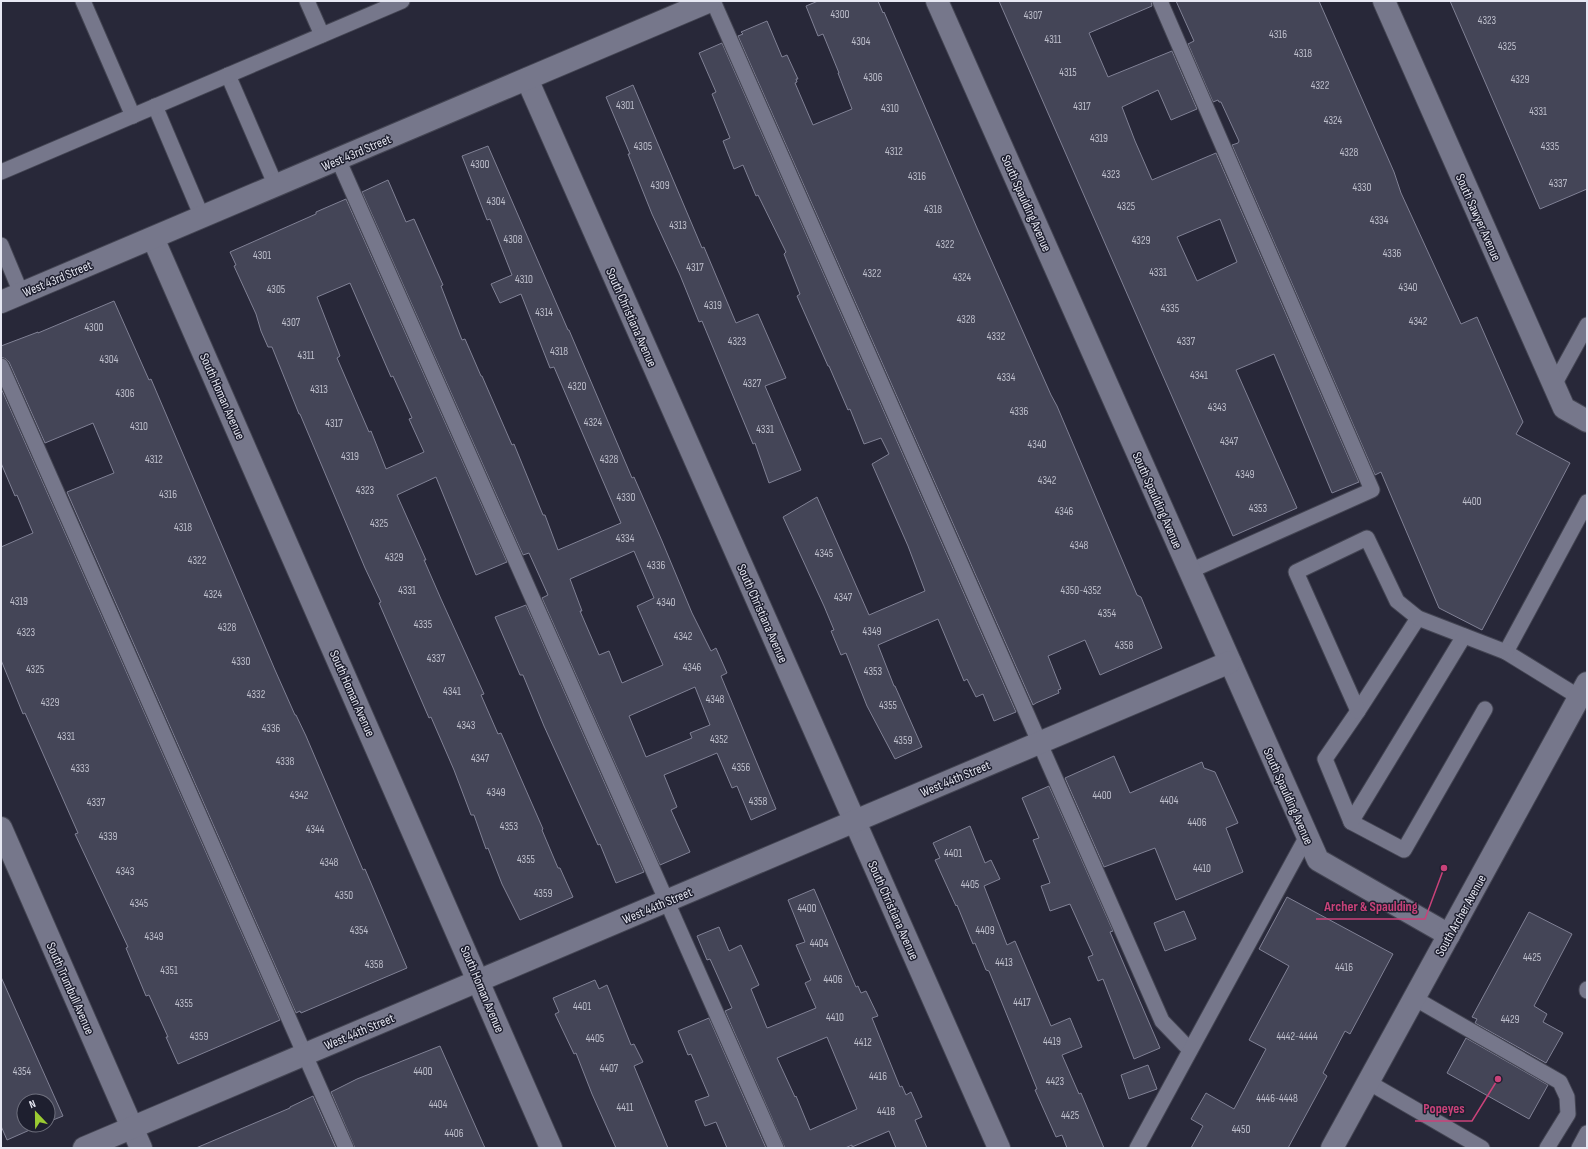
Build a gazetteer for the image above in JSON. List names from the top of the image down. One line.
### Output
{"streets":{"street":["West 43rd Street","South Spaulding Avenue","South Sawyer Avenue","South Christiana Avenue","South Homan Avenue","West 44th Street","South Archer Avenue","South Trumbull Avenue"]},"crossings":[["West 43rd Street","South Christiana Avenue"],["West 43rd Street","South Homan Avenue"],["South Spaulding Avenue","West 44th Street"],["South Spaulding Avenue","South Archer Avenue"],["South Christiana Avenue","West 44th Street"],["South Homan Avenue","West 44th Street"],["West 44th Street","South Trumbull Avenue"]],"places":["Archer & Spaulding","Popeyes"],"house_numbers":["4300","4307","4323","4316","4311","4304","4325","4318","4315","4306","4329","4322","4301","4317","4310","4331","4324","4319","4305","4335","4312","4328","4300","4323","4316","4337","4309","4330","4304","4325","4318","4334","4313","4308","4329","4322","4336","4301","4317","4331","4322","4324","4310","4340","4305","4319","4335","4314","4328","4342","4307","4300","4332","4323","4337","4318","4311","4304","4341","4334","4327","4320","4313","4306","4343","4336","4324","4317","4310","4331","4347","4340","4319","4312","4328","4349","4342","4323","4316","4330","4400","4353","4346","4325","4318","4334","4348","4345","4329","4322","4336","4331","4350-4352","4324","4347","4319","4340","4354","4335","4328","4349","4323","4342","4358","4337","4330","4346","4325","4353","4341","4332","4348","4329","4355","4343","4336","4331","4352","4359","4347","4338","4356","4333","4349","4342","4400","4404","4358","4337","4406","4353","4344","4339","4401","4355","4348","4410","4343","4405","4359","4350","4345","4400","4354","4409","4349","4404","4425","4413","4358","4416","4351","4406","4417","4355","4401","4410","4429","4359","4442-4444","4405","4419","4412","4407","4354","4400","4416","4423","4446-4448","4404","4411","4418","4425","4450","4406"],"north":"top"}
